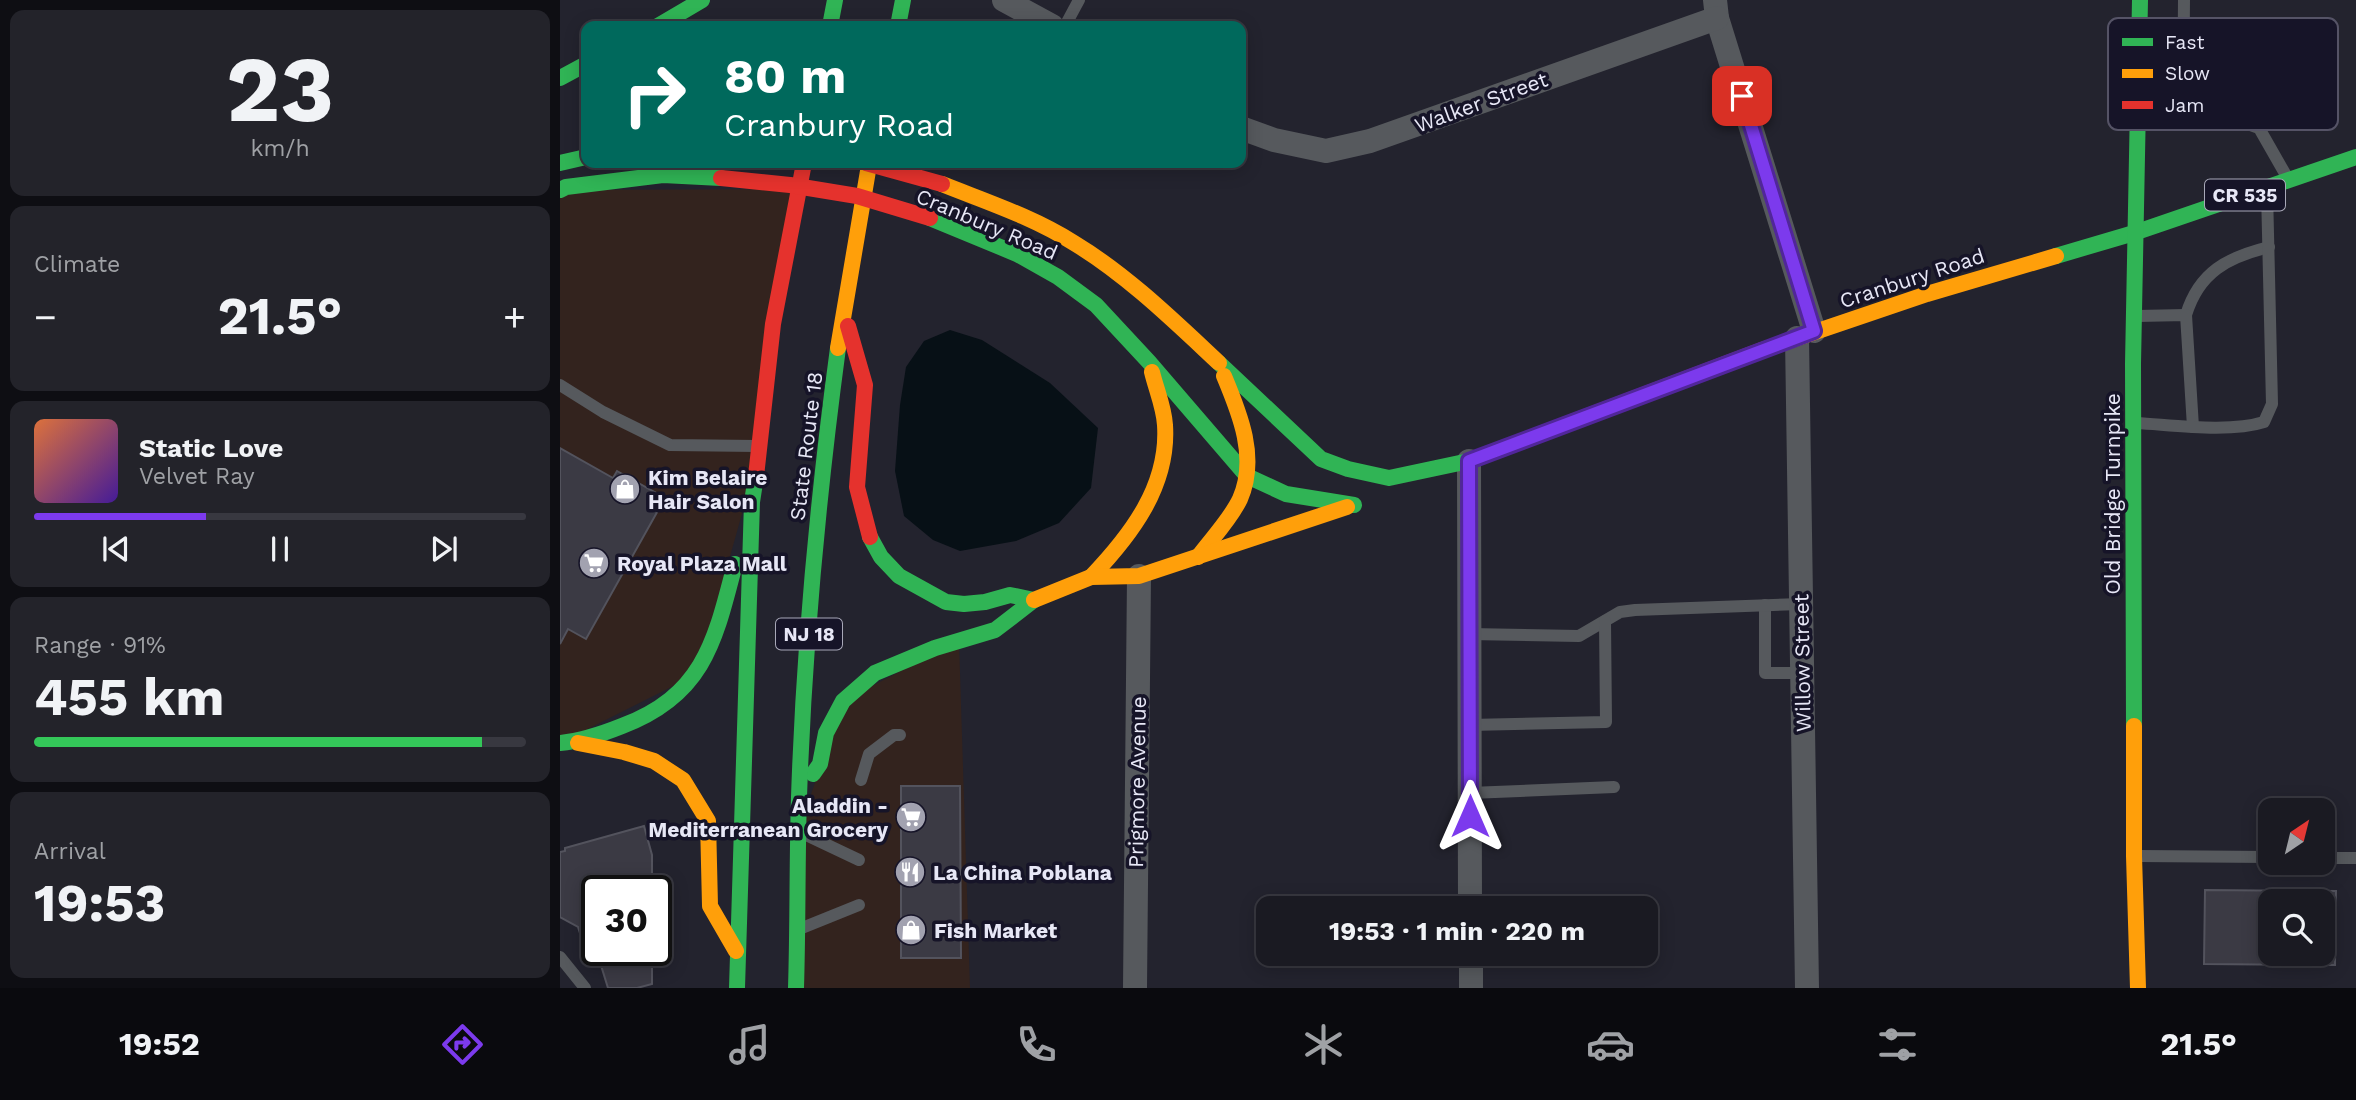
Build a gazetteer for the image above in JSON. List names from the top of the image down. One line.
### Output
{"streets":{"main road":["CR 535","Cranbury Road","State Route 18","Old Bridge Turnpike","NJ 18"],"street":["Walker Street","Willow Street","Prigmore Avenue"]},"crossings":[["Walker Street","Willow Street"],["CR 535","Cranbury Road"],["CR 535","Old Bridge Turnpike"],["Cranbury Road","Old Bridge Turnpike"],["Cranbury Road","Willow Street"],["Cranbury Road","Prigmore Avenue"]],"places":{"shop":["Kim Belaire Hair Salon","Fish Market"],"supermarket":["Royal Plaza Mall","Aladdin - Mediterranean Grocery"],"restaurant":["La China Poblana"]},"legend":["Fast","Slow","Jam"],"north":"top right","page":{"tile":[["23","km/h"],"Climate",["Range · 91%","455 km"],["Arrival","19:53"]],"turn":["80 m","Cranbury Road"],"heat":["−","21.5°","+"],"song":["Static Love","Velvet Ray"],"limit":"30","trip":"19:53 · 1 min · 220 m","tabs":["19:52","21.5°"]}}
